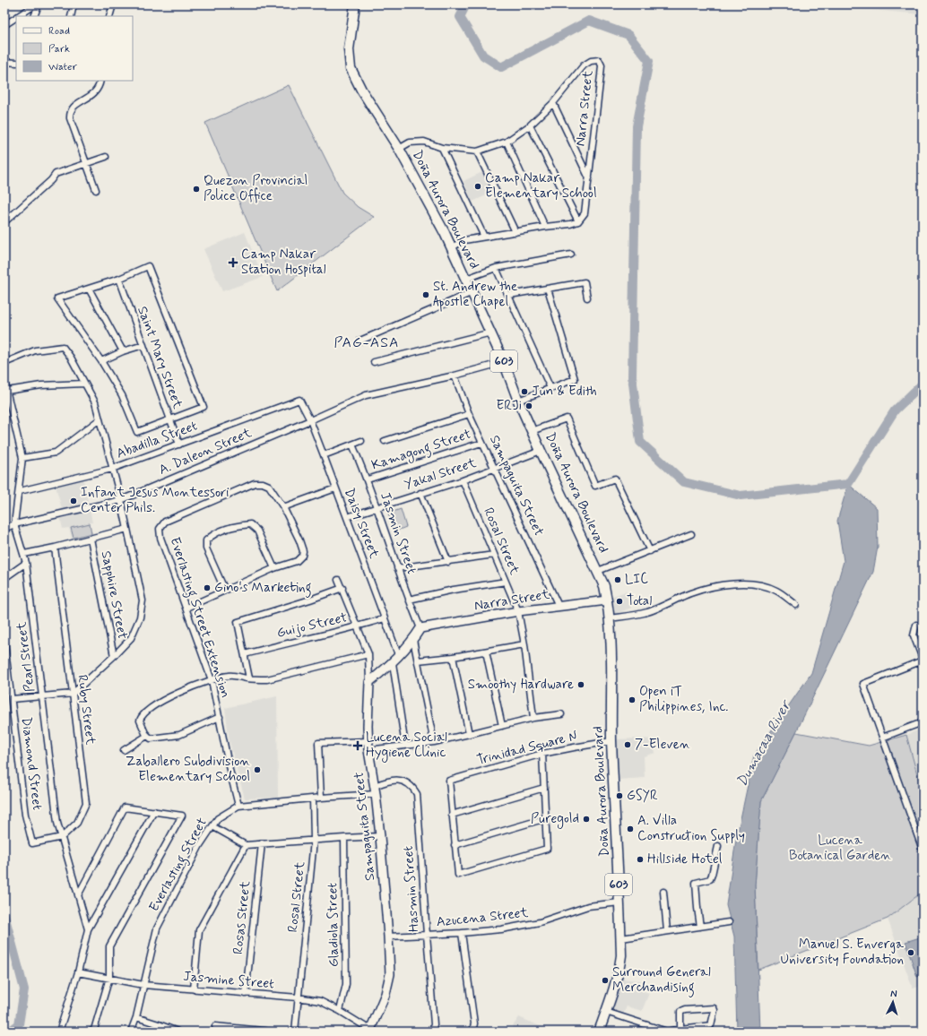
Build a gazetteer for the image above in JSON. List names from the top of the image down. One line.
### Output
{"streets":{"main road":["Doña Aurora Boulevard","603"],"street":["Narra Street","Saint Mary Street","Abadilla Street","Kamagong Street","A. Daleon Street","Yakal Street","Sampaguita Street","Daisy Street","Jasmin Street","Rosal Street","Sapphire Street","Everlasting Street Extension","Guijo Street","Pearl Street","Ruby Street","Trinidad Square N","Diamond Street","Everlasting Street","Hasmin Street","Rosas Street","Azucena Street","Gladiola Street","Jasmine Street"]},"crossings":[["Narra Street","Doña Aurora Boulevard"],["Narra Street","Sampaguita Street"],["Narra Street","Jasmin Street"],["Narra Street","Rosal Street"],["Doña Aurora Boulevard","A. Daleon Street"],["Doña Aurora Boulevard","Yakal Street"],["Doña Aurora Boulevard","Trinidad Square N"],["Doña Aurora Boulevard","Azucena Street"],["Saint Mary Street","Abadilla Street"],["Abadilla Street","Daisy Street"],["Abadilla Street","Pearl Street"],["Kamagong Street","Sampaguita Street"],["Kamagong Street","Jasmin Street"],["A. Daleon Street","Sampaguita Street"],["A. Daleon Street","Daisy Street"],["A. Daleon Street","Pearl Street"],["Yakal Street","Sampaguita Street"],["Yakal Street","Daisy Street"],["Yakal Street","Jasmin Street"],["Yakal Street","Rosal Street"],["Sampaguita Street","Guijo Street"],["Sampaguita Street","Everlasting Street"],["Sampaguita Street","Hasmin Street"],["Sampaguita Street","Azucena Street"],["Sampaguita Street","Jasmine Street"],["Daisy Street","Guijo Street"],["Rosal Street","Everlasting Street"],["Rosal Street","Jasmine Street"],["Everlasting Street Extension","Everlasting Street"],["Pearl Street","Ruby Street"],["Pearl Street","Diamond Street"],["Ruby Street","Diamond Street"],["Everlasting Street","Hasmin Street"],["Everlasting Street","Jasmine Street"],["Hasmin Street","Azucena Street"],["Rosas Street","Jasmine Street"],["Gladiola Street","Jasmine Street"]],"districts":["PAG-ASA"],"water":["Dumacaa River"],"parks":["Lucena Botanical Garden"],"places":{"other":["Camp Nakar Elementary School","Quezon Provincial Police Office","St. Andrew the Apostle Chapel","Jun & Edith","ERJi","Infant Jesus Montessori Center Phils.","LIC","Gino's Marketing","Total","Smoothy Hardware","Open iT Philippines, Inc.","7-Eleven","Zaballero Subdivision Elementary School","GSYR","Puregold","A. Villa Construction Supply","Hillside Hotel","Manuel S. Enverga University Foundation","Surround General Merchandising"],"health":["Camp Nakar Station Hospital","Lucena Social Hygiene Clinic"]},"legend":["Road","Park","Water"],"north":"top"}
